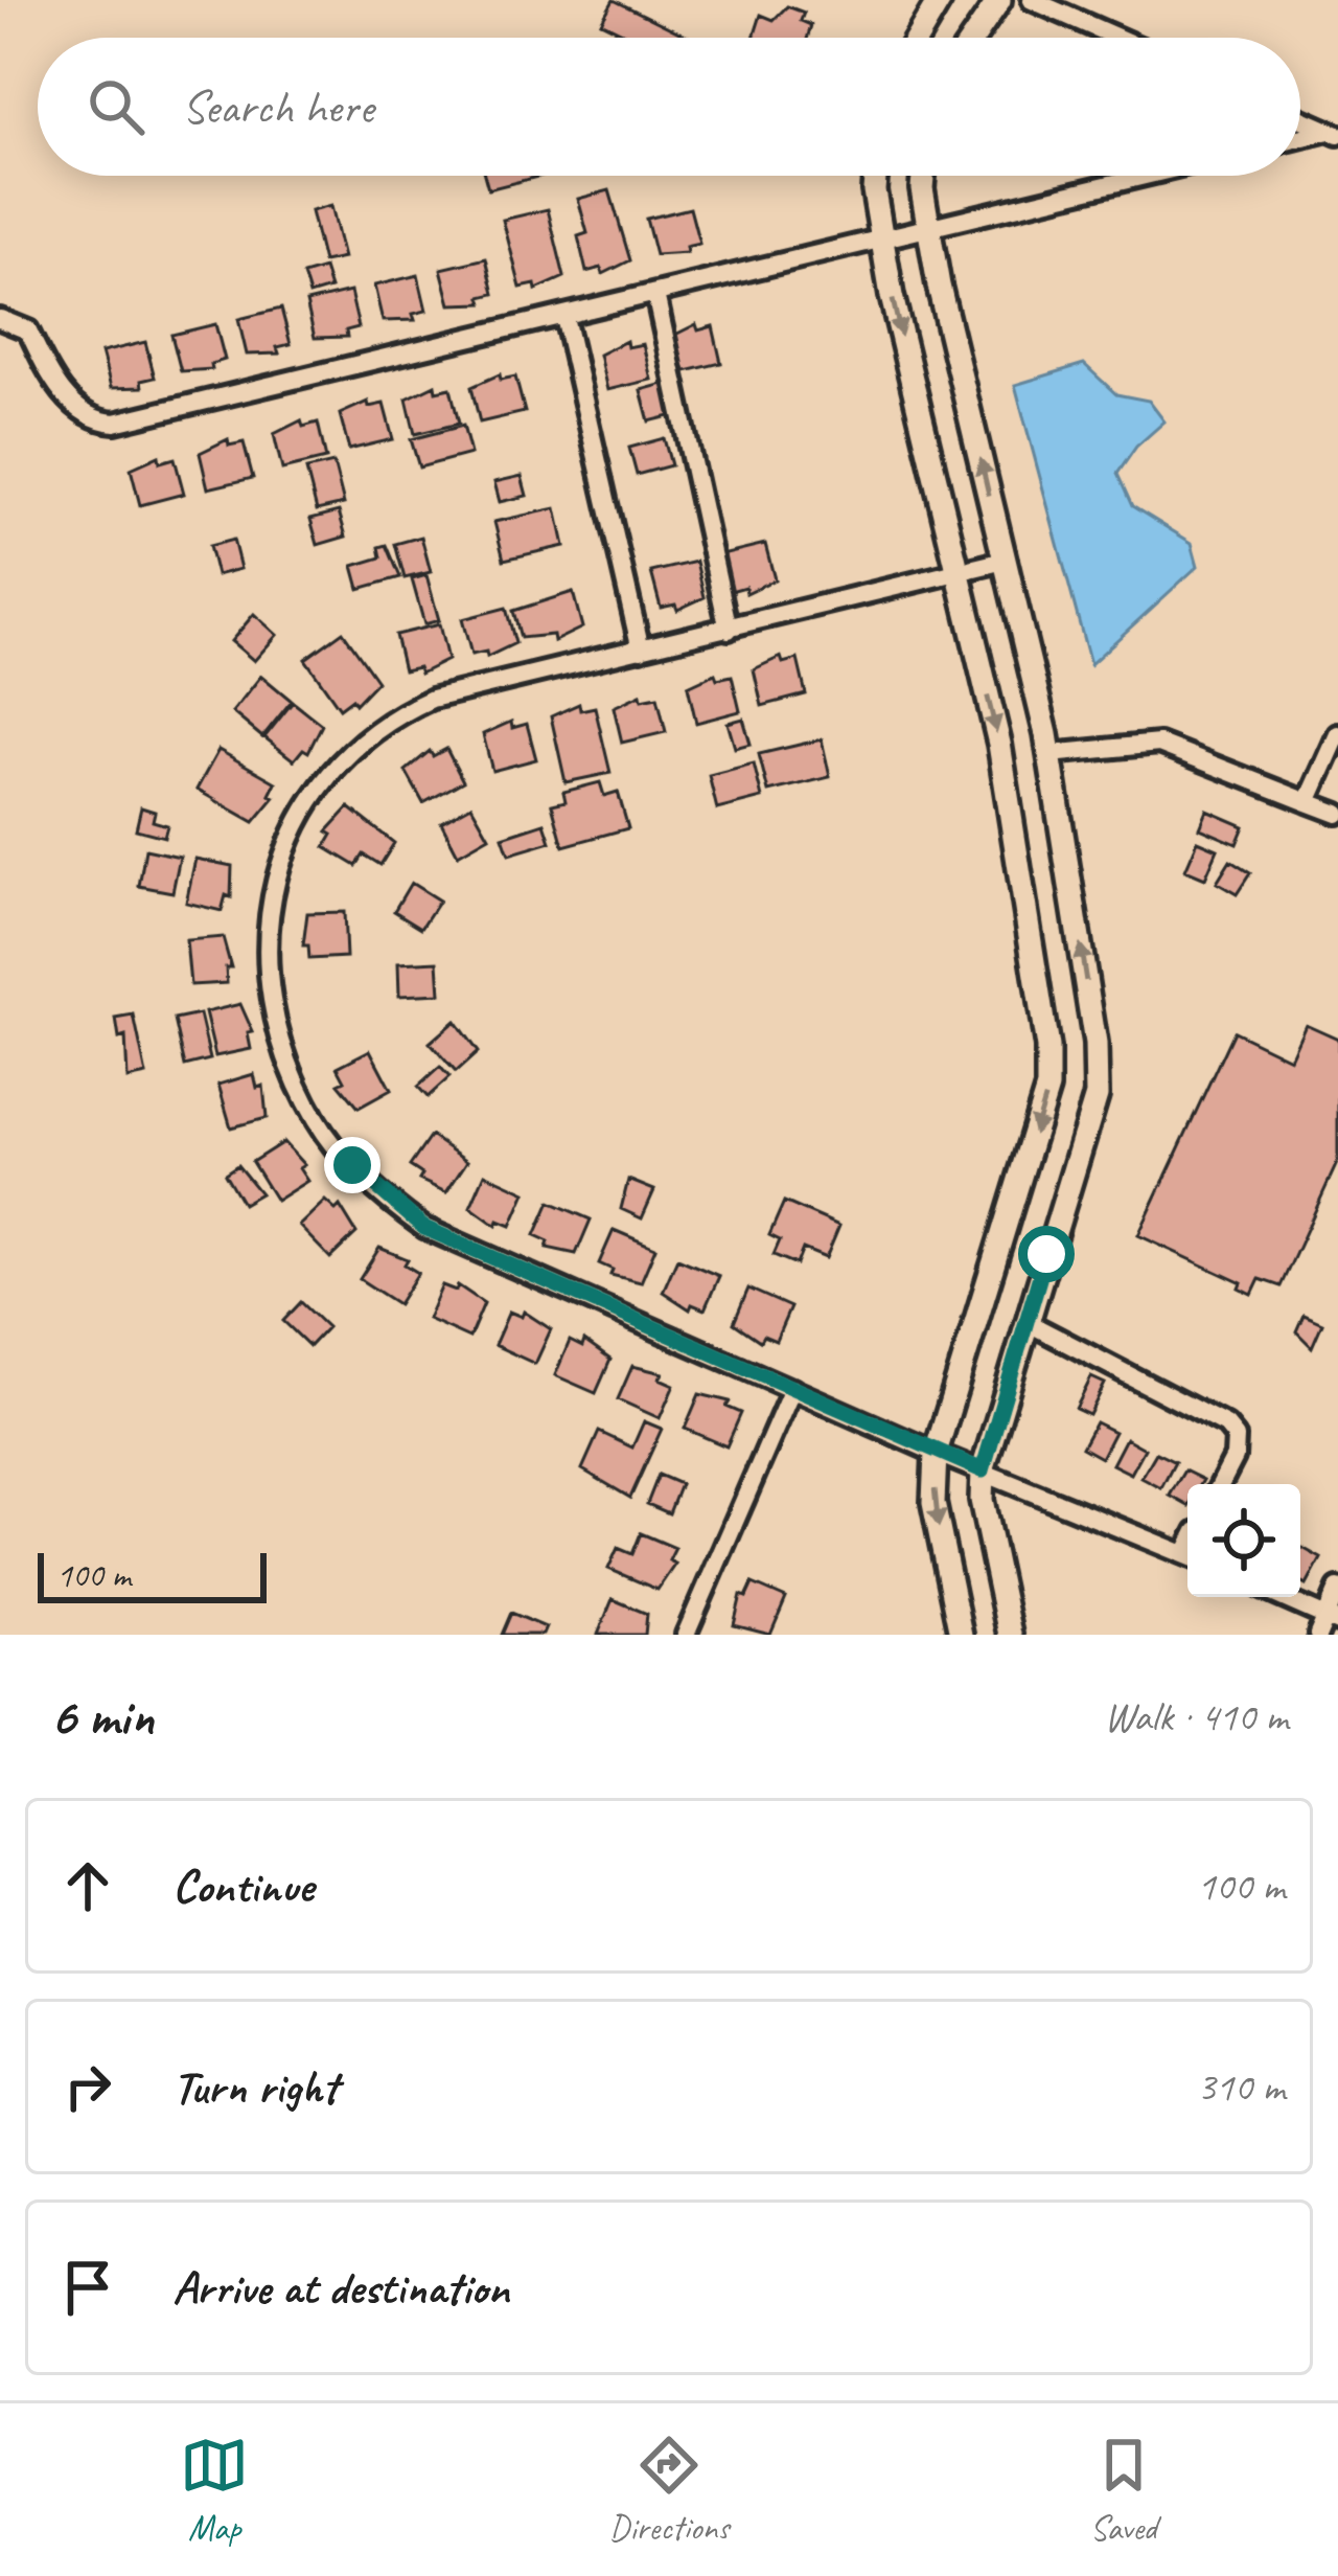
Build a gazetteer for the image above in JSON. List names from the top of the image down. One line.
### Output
{"scale_bar":"100 m","page":{"search":"Search here","scale":"100 m","heading":["6 min","Walk · 410 m"],"list":[["Continue","100 m"],["Turn right","310 m"],"Arrive at destination"],"nav":["Map","Directions","Saved"]}}
